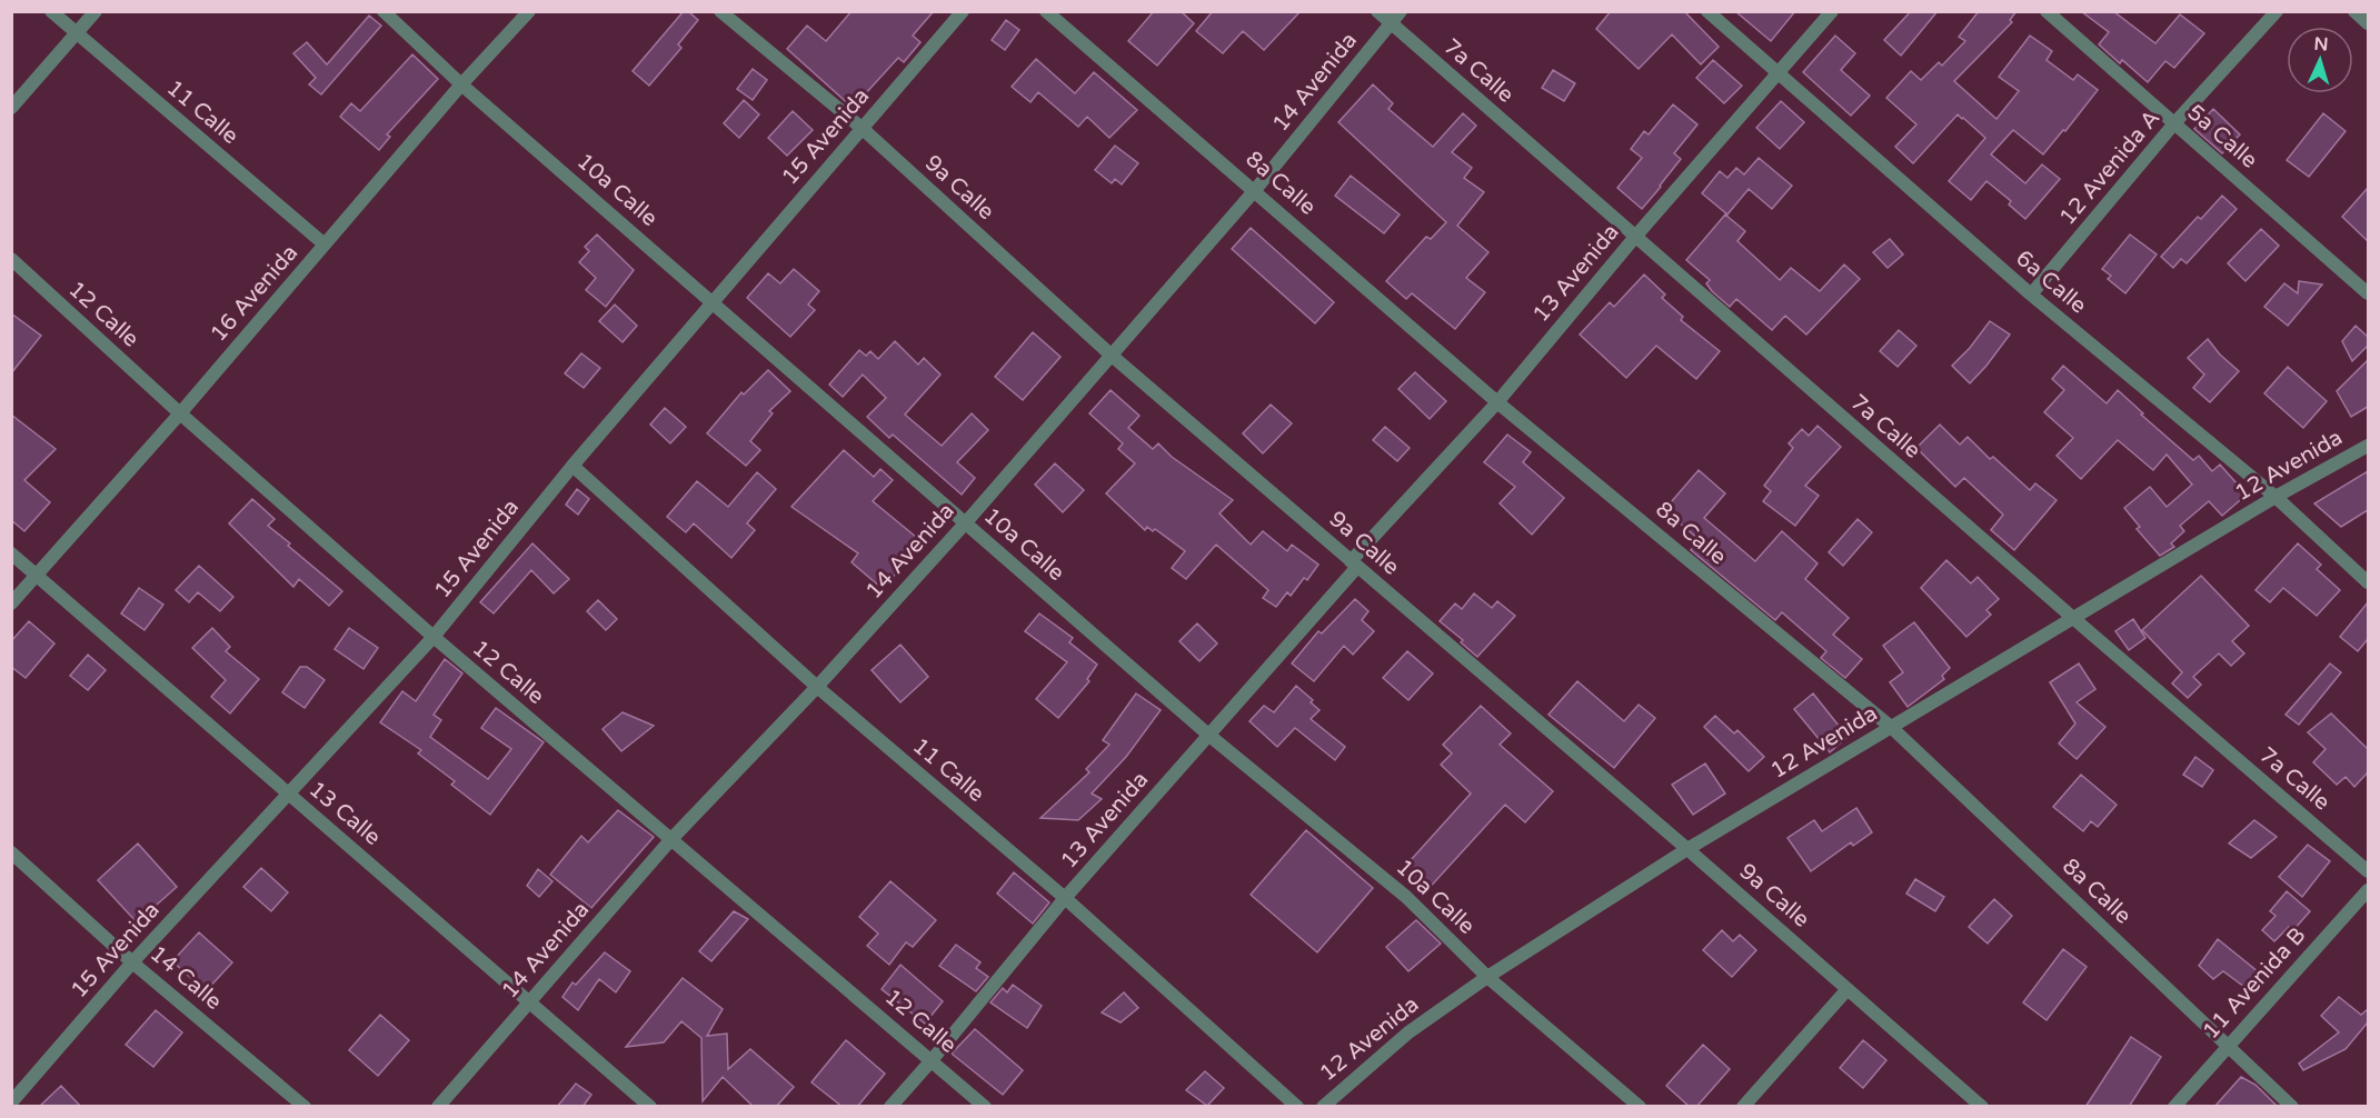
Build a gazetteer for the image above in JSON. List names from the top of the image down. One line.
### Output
{"streets":{"street":["7a Calle","14 Avenida","11 Calle","15 Avenida","5a Calle","12 Avenida A","8a Calle","9a Calle","10a Calle","13 Avenida","6a Calle","16 Avenida","12 Calle","12 Avenida","13 Calle","14 Calle","11 Avenida B"]},"crossings":[["7a Calle","14 Avenida"],["7a Calle","13 Avenida"],["7a Calle","12 Avenida"],["14 Avenida","11 Calle"],["14 Avenida","8a Calle"],["14 Avenida","9a Calle"],["14 Avenida","10a Calle"],["14 Avenida","12 Calle"],["14 Avenida","13 Calle"],["11 Calle","15 Avenida"],["11 Calle","13 Avenida"],["11 Calle","16 Avenida"],["15 Avenida","9a Calle"],["15 Avenida","10a Calle"],["15 Avenida","12 Calle"],["15 Avenida","13 Calle"],["15 Avenida","14 Calle"],["5a Calle","12 Avenida A"],["12 Avenida A","6a Calle"],["8a Calle","13 Avenida"],["8a Calle","12 Avenida"],["8a Calle","11 Avenida B"],["9a Calle","13 Avenida"],["9a Calle","12 Avenida"],["10a Calle","13 Avenida"],["10a Calle","16 Avenida"],["10a Calle","12 Avenida"],["13 Avenida","6a Calle"],["13 Avenida","12 Calle"],["6a Calle","12 Avenida"],["16 Avenida","12 Calle"],["16 Avenida","13 Calle"]],"north":"top"}
